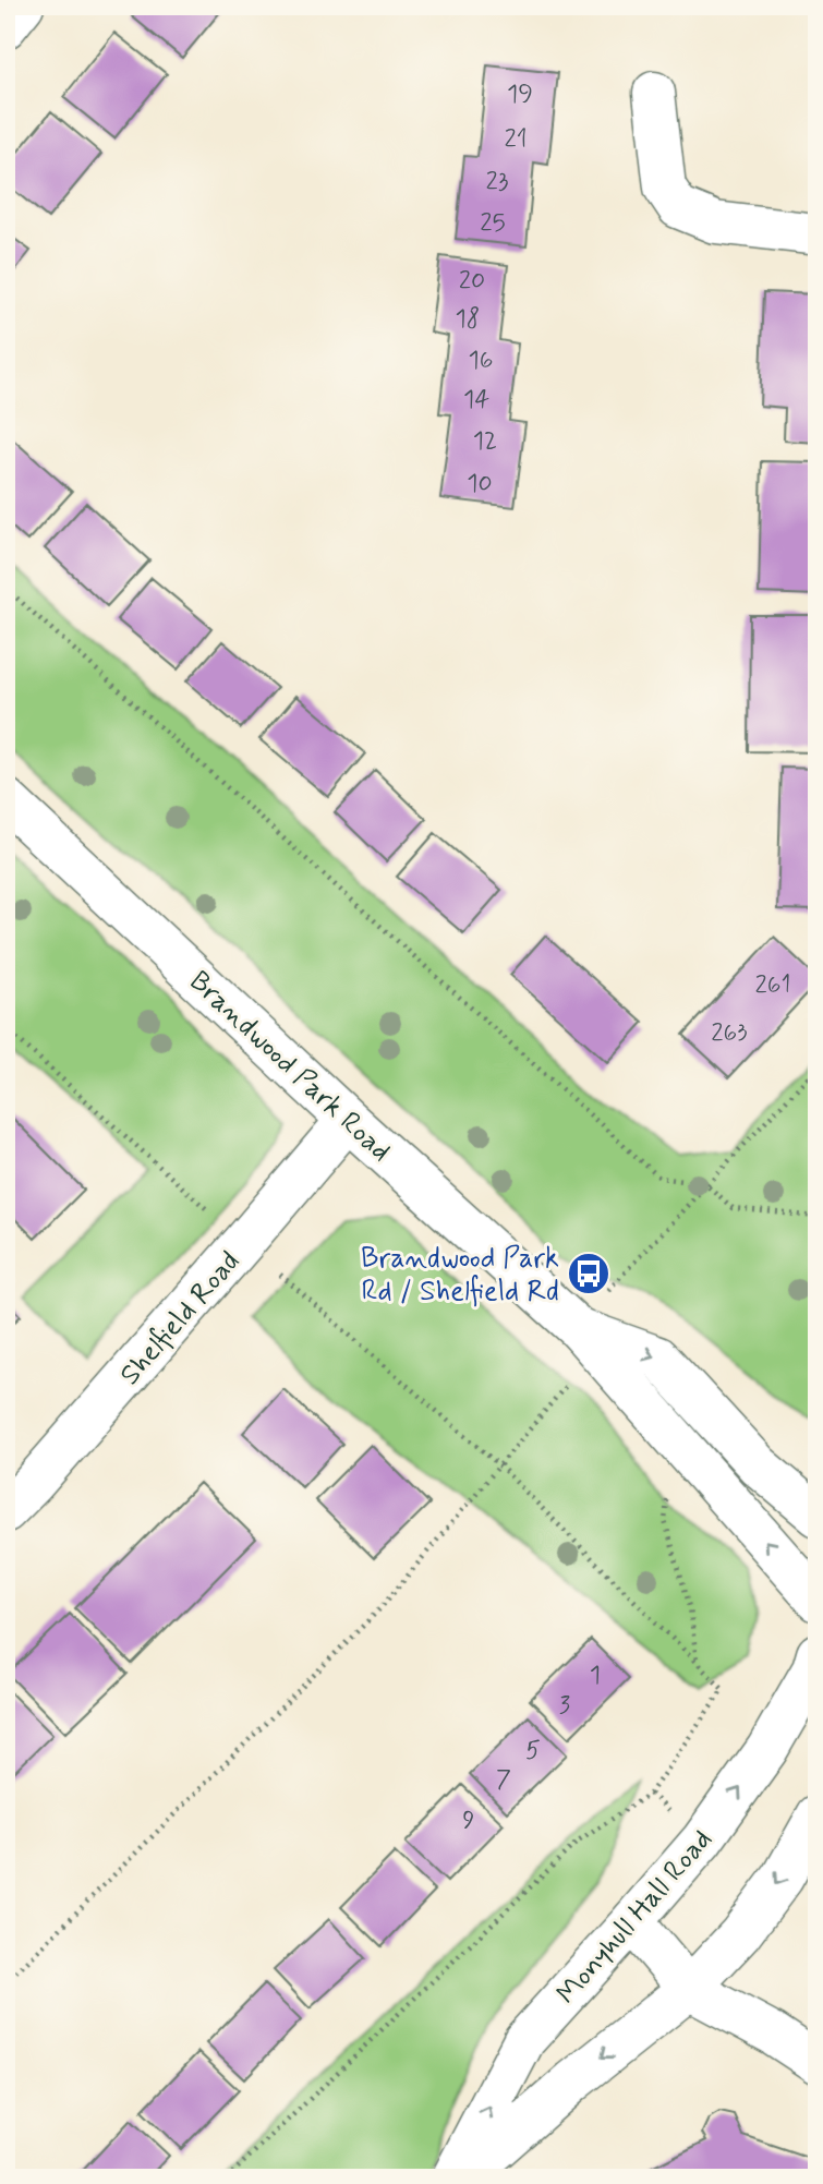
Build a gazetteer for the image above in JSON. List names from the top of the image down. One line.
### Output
{"streets":{"street":["Brandwood Park Road","Shelfield Road","Monyhull Hall Road"]},"crossings":[["Brandwood Park Road","Shelfield Road"]],"places":{"bus stop":["Brandwood Park Rd / Shelfield Rd"]},"house_numbers":["19","21","23","25","20","18","16","14","12","10","261","263","1","3","5","7","9"]}
